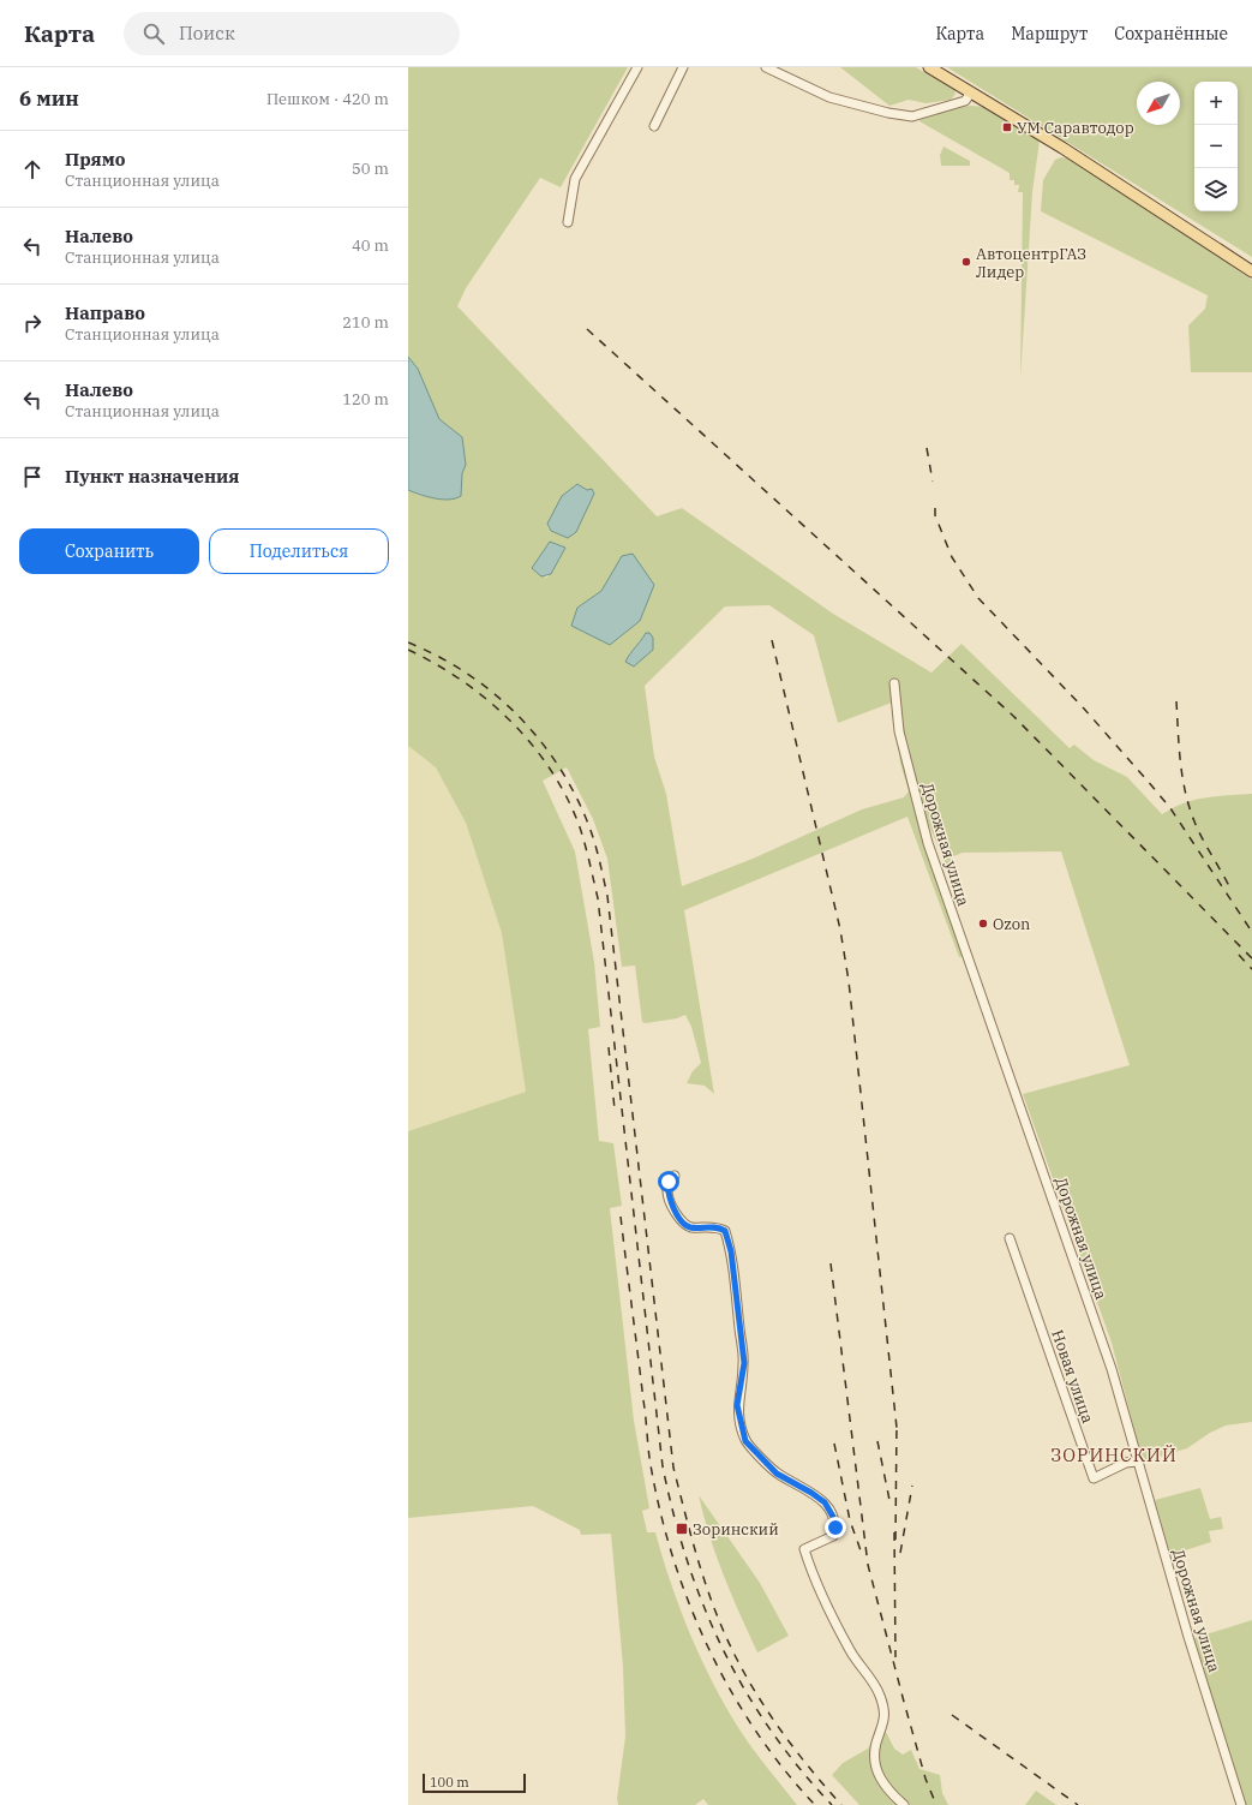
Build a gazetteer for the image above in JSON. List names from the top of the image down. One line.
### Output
{"streets":{"street":["Дорожная улица","Новая улица"]},"crossings":[["Дорожная улица","Новая улица"]],"districts":["ЗОРИНСКИЙ"],"places":{"transit":["УМ Саравтодор","Зоринский"],"other":["АвтоцентрГАЗ Лидер","Ozon"]},"scale_bar":"100 m","north":"bottom left","page":{"header":"Карта","search":"Поиск","nav":["Карта","Маршрут","Сохранённые"],"heading":["6 мин","Пешком · 420 m"],"map_buttons":["+","−"],"list":[["Прямо","Станционная улица","50 m"],["Налево","Станционная улица","40 m"],["Направо","Станционная улица","210 m"],["Налево","Станционная улица","120 m"],"Пункт назначения"],"buttons":["Сохранить","Поделиться"],"scale":"100 m"}}
